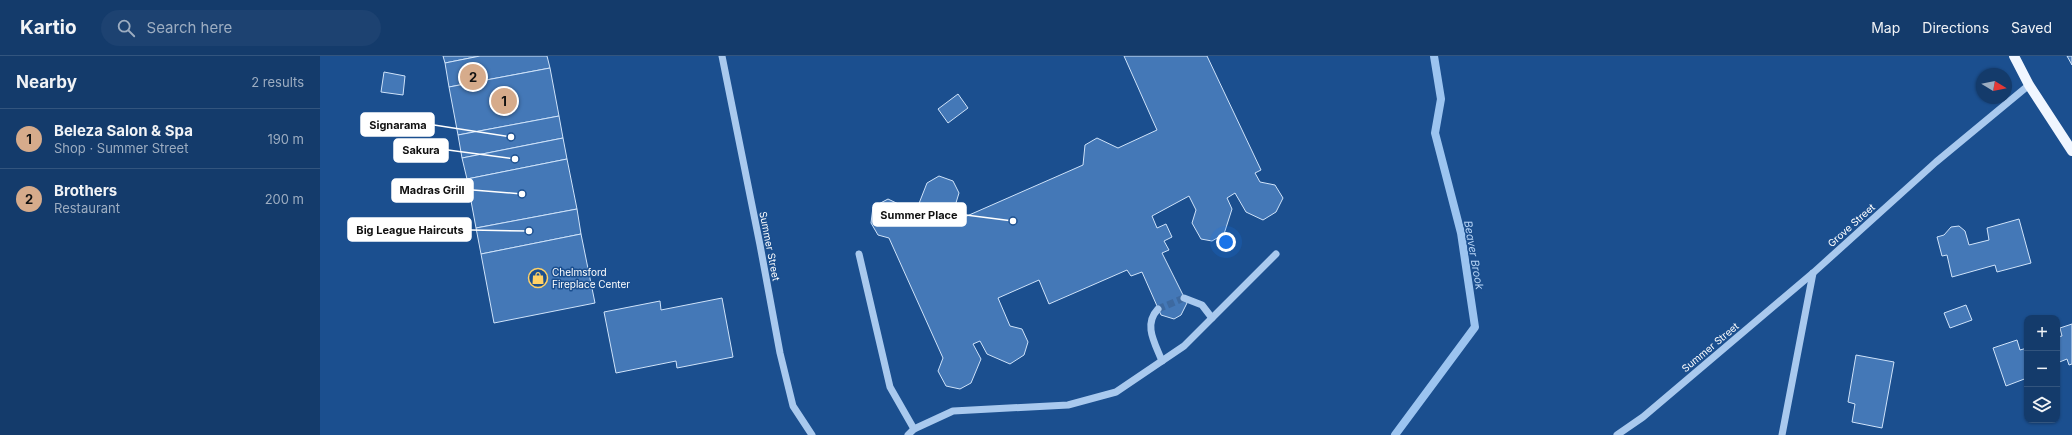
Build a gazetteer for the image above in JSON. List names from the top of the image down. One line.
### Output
{"streets":{"street":["Grove Street","Summer Street"]},"crossings":[["Grove Street","Summer Street"]],"water":["Beaver Brook"],"places":{"other":["Signarama","Sakura","Madras Grill","Summer Place","Big League Haircuts"],"shop":["Chelmsford Fireplace Center"]},"north":"right","page":{"header":"Kartio","search":"Search here","nav":["Map","Directions","Saved"],"heading":["Nearby","2 results"],"pins":["2","1"],"list":[{"mark":"1","name":"Beleza Salon & Spa","note":"Shop · Summer Street","value":"190 m"},{"mark":"2","name":"Brothers","note":"Restaurant","value":"200 m"}],"map_buttons":["+","−"]}}
